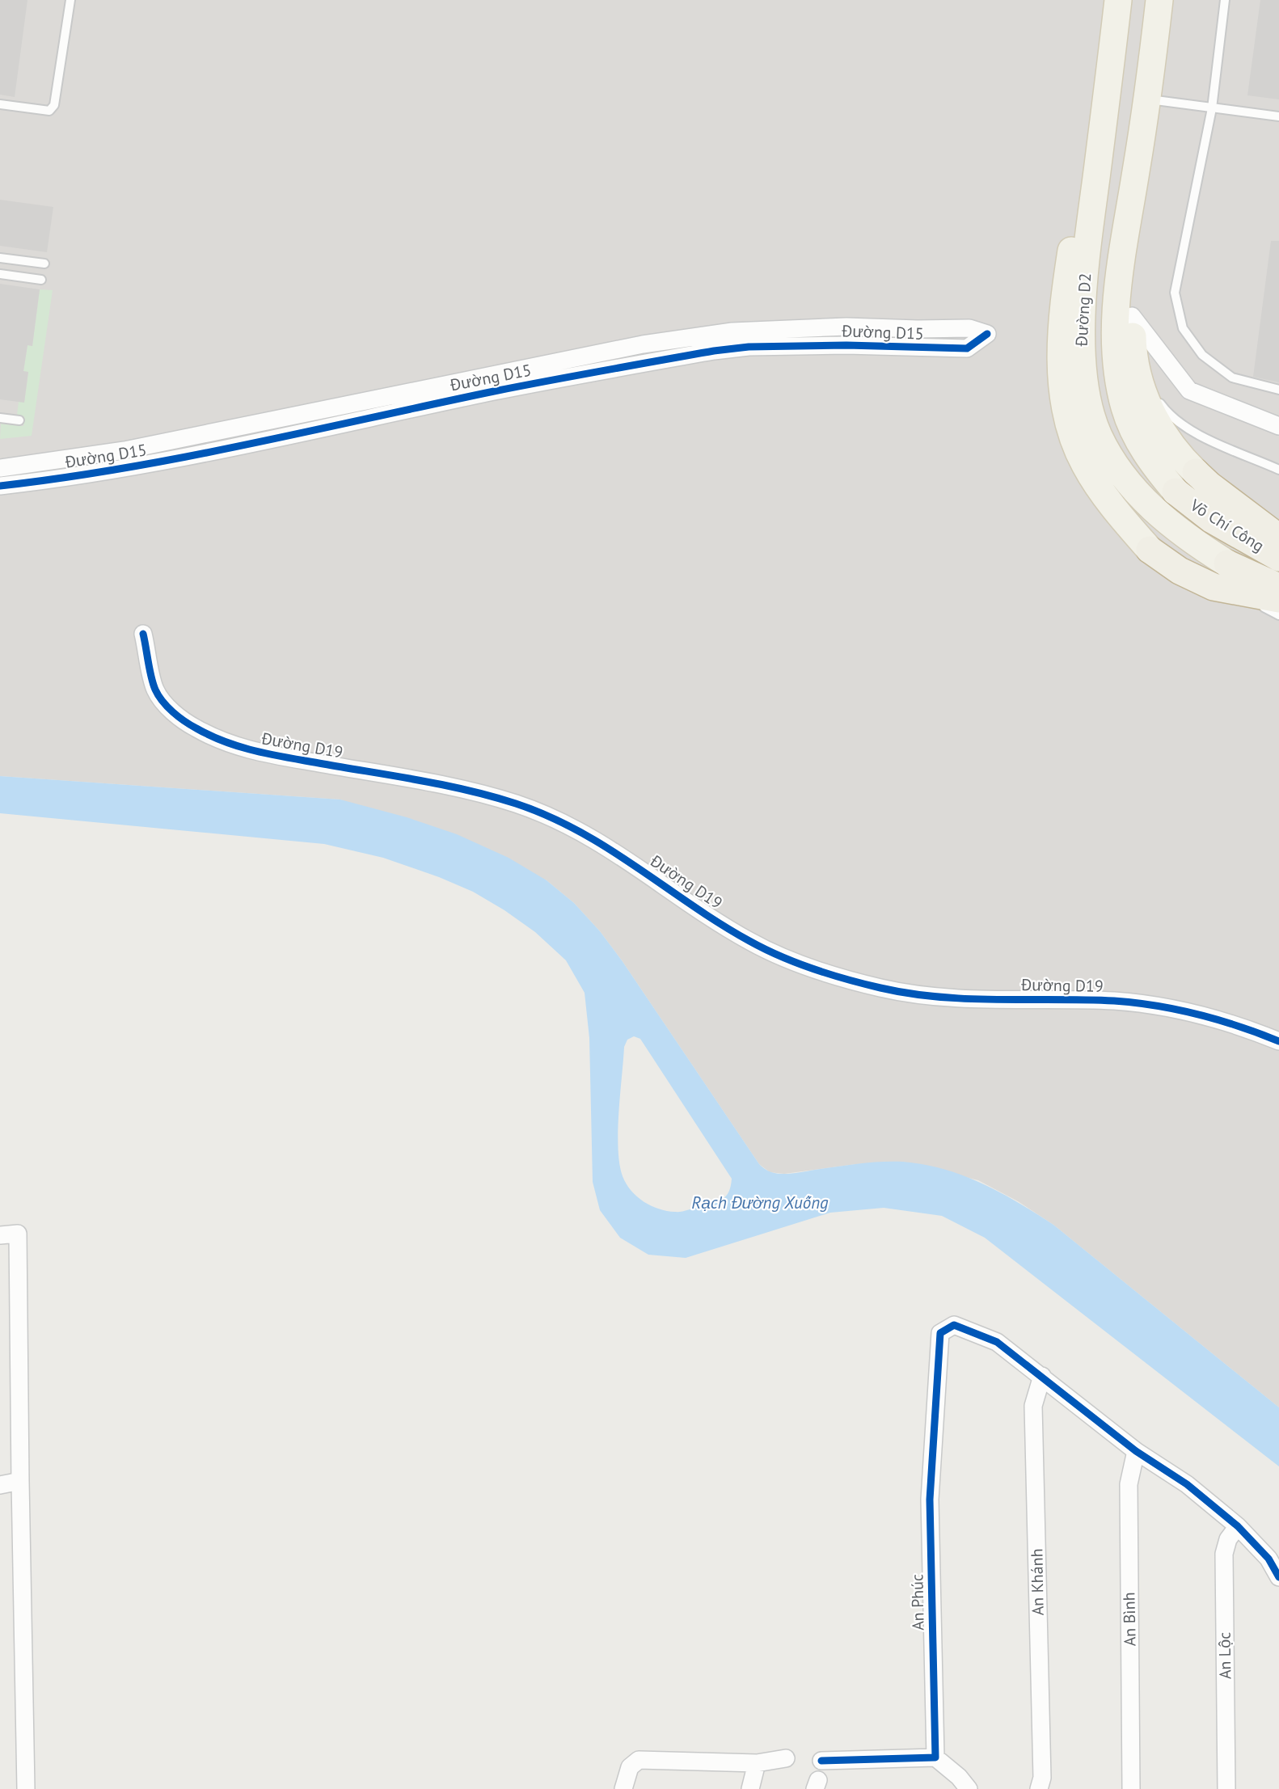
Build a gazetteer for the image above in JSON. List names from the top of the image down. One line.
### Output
{"streets":{"highway":["Võ Chí Công"],"main road":["Đường D2"],"street":["Đường D15","Đường D19","An Khánh","An Phúc","An Bình","An Lộc"]},"crossings":[["Đường D2","Võ Chí Công"],["An Khánh","An Phúc"]],"water":["Rạch Đường Xuống"]}
